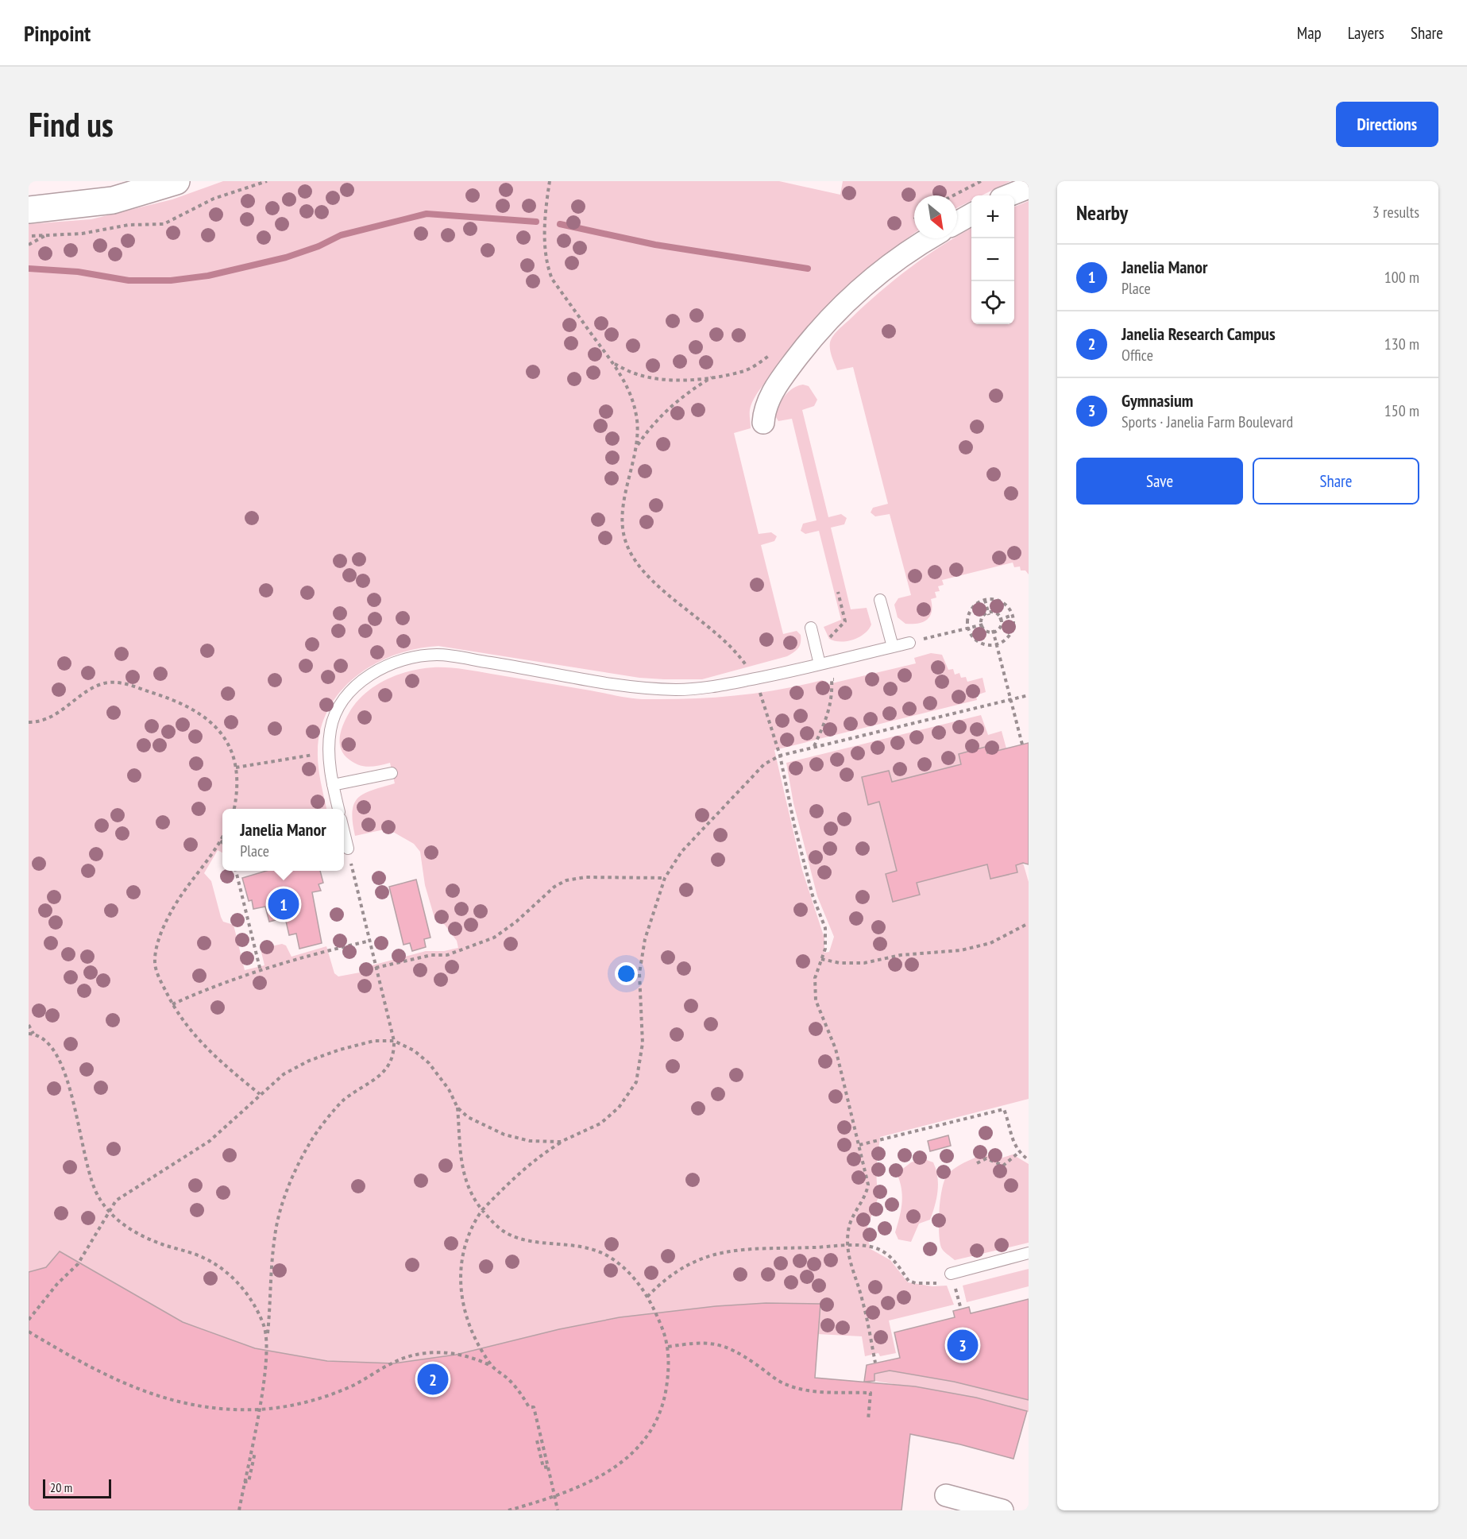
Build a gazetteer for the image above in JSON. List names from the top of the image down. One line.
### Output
{"scale_bar":"20 m","north":"bottom right","page":{"header":"Pinpoint","nav":["Map","Layers","Share"],"buttons":["Directions",["Save","Share"]],"title":"Find us","heading":["Nearby","3 results"],"map_buttons":["+","−"],"list":[{"mark":"1","name":"Janelia Manor","note":"Place","value":"100 m"},{"mark":"2","name":"Janelia Research Campus","note":"Office","value":"130 m"},{"mark":"3","name":"Gymnasium","note":"Sports · Janelia Farm Boulevard","value":"150 m"}],"popup":["Janelia Manor","Place"],"pins":["1","3","2"],"scale":"20 m"}}
